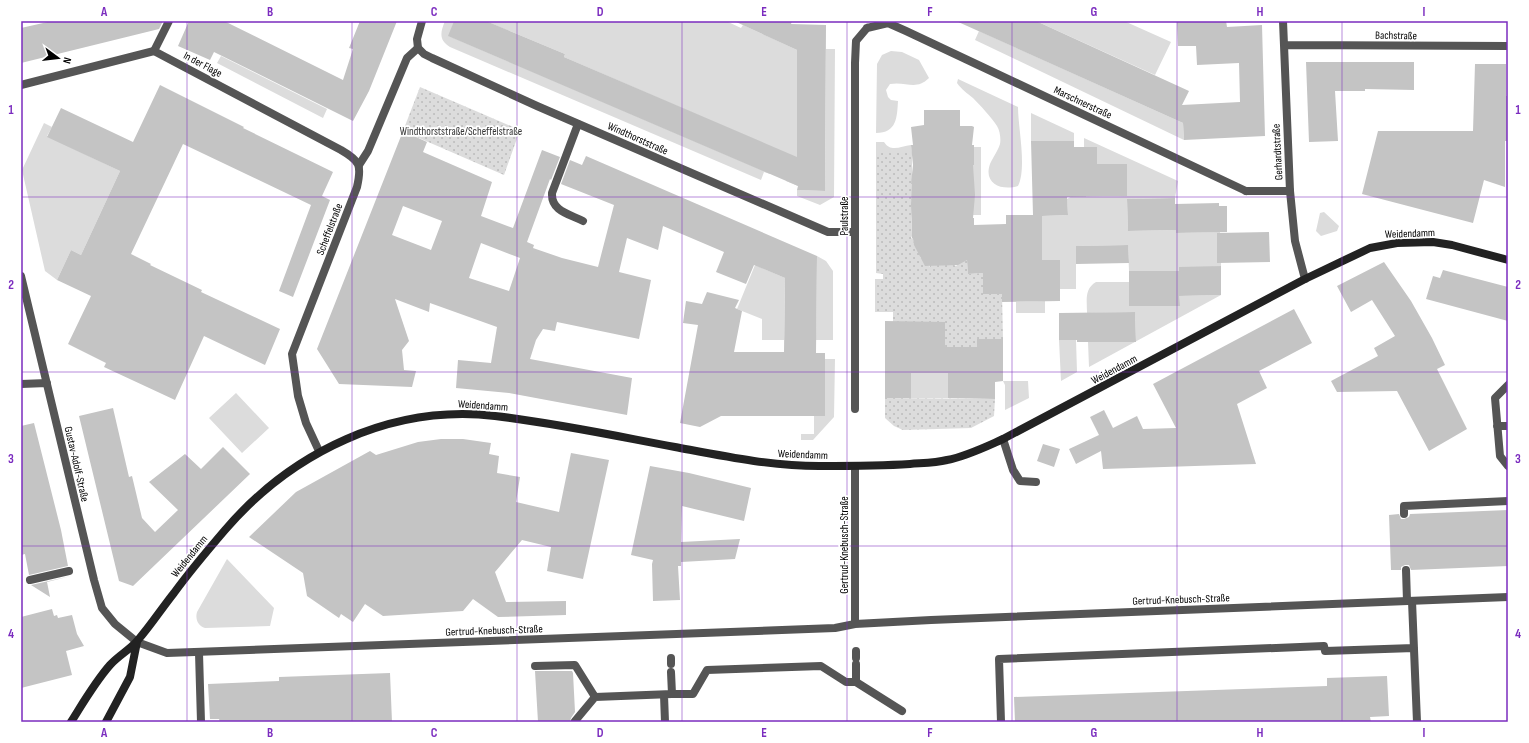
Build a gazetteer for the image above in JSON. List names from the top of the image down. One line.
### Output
{"streets":{"main road":["Weidendamm"],"street":["Bachstraße","In der Flage","Marschnerstraße","Windthorststraße","Gerhardtstraße","Paulstraße","Scheffelstraße","Gustav-Adolf-Straße","Gertrud-Knebusch-Straße"]},"crossings":[["Bachstraße","Gerhardtstraße"],["In der Flage","Scheffelstraße"],["Marschnerstraße","Gerhardtstraße"],["Marschnerstraße","Paulstraße"],["Windthorststraße","Paulstraße"],["Windthorststraße","Scheffelstraße"],["Gerhardtstraße","Weidendamm"],["Scheffelstraße","Weidendamm"],["Weidendamm","Gustav-Adolf-Straße"],["Weidendamm","Gertrud-Knebusch-Straße"],["Gustav-Adolf-Straße","Gertrud-Knebusch-Straße"]],"parks":["Windthorststraße/Scheffelstraße"],"north":"right","grid":{"columns":["A","B","C","D","E","F","G","H","I"],"rows":["1","2","3","4"]}}
